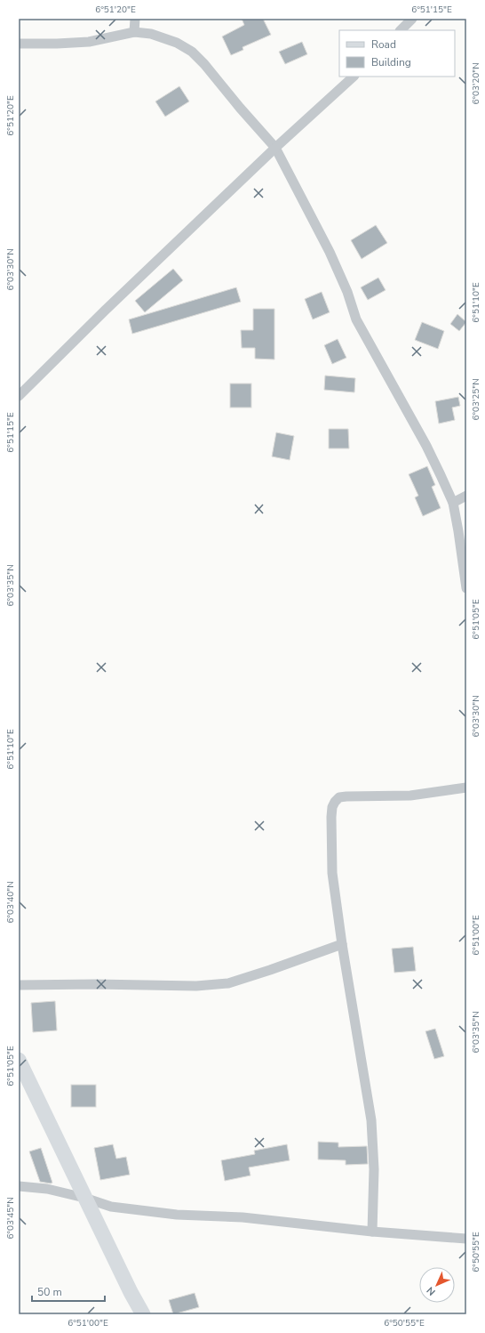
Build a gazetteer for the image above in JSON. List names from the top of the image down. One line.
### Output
{"legend":["Road","Building"],"scale_bar":"50 m","north":"bottom left","coordinates":["6°51'20\"E","6°51'15\"E","6°03'20\"N","6°03'30\"N","6°51'10\"E","6°03'25\"N","6°03'35\"N","6°51'05\"E","6°03'40\"N","6°51'00\"E","6°03'45\"N","6°50'55\"E"]}
